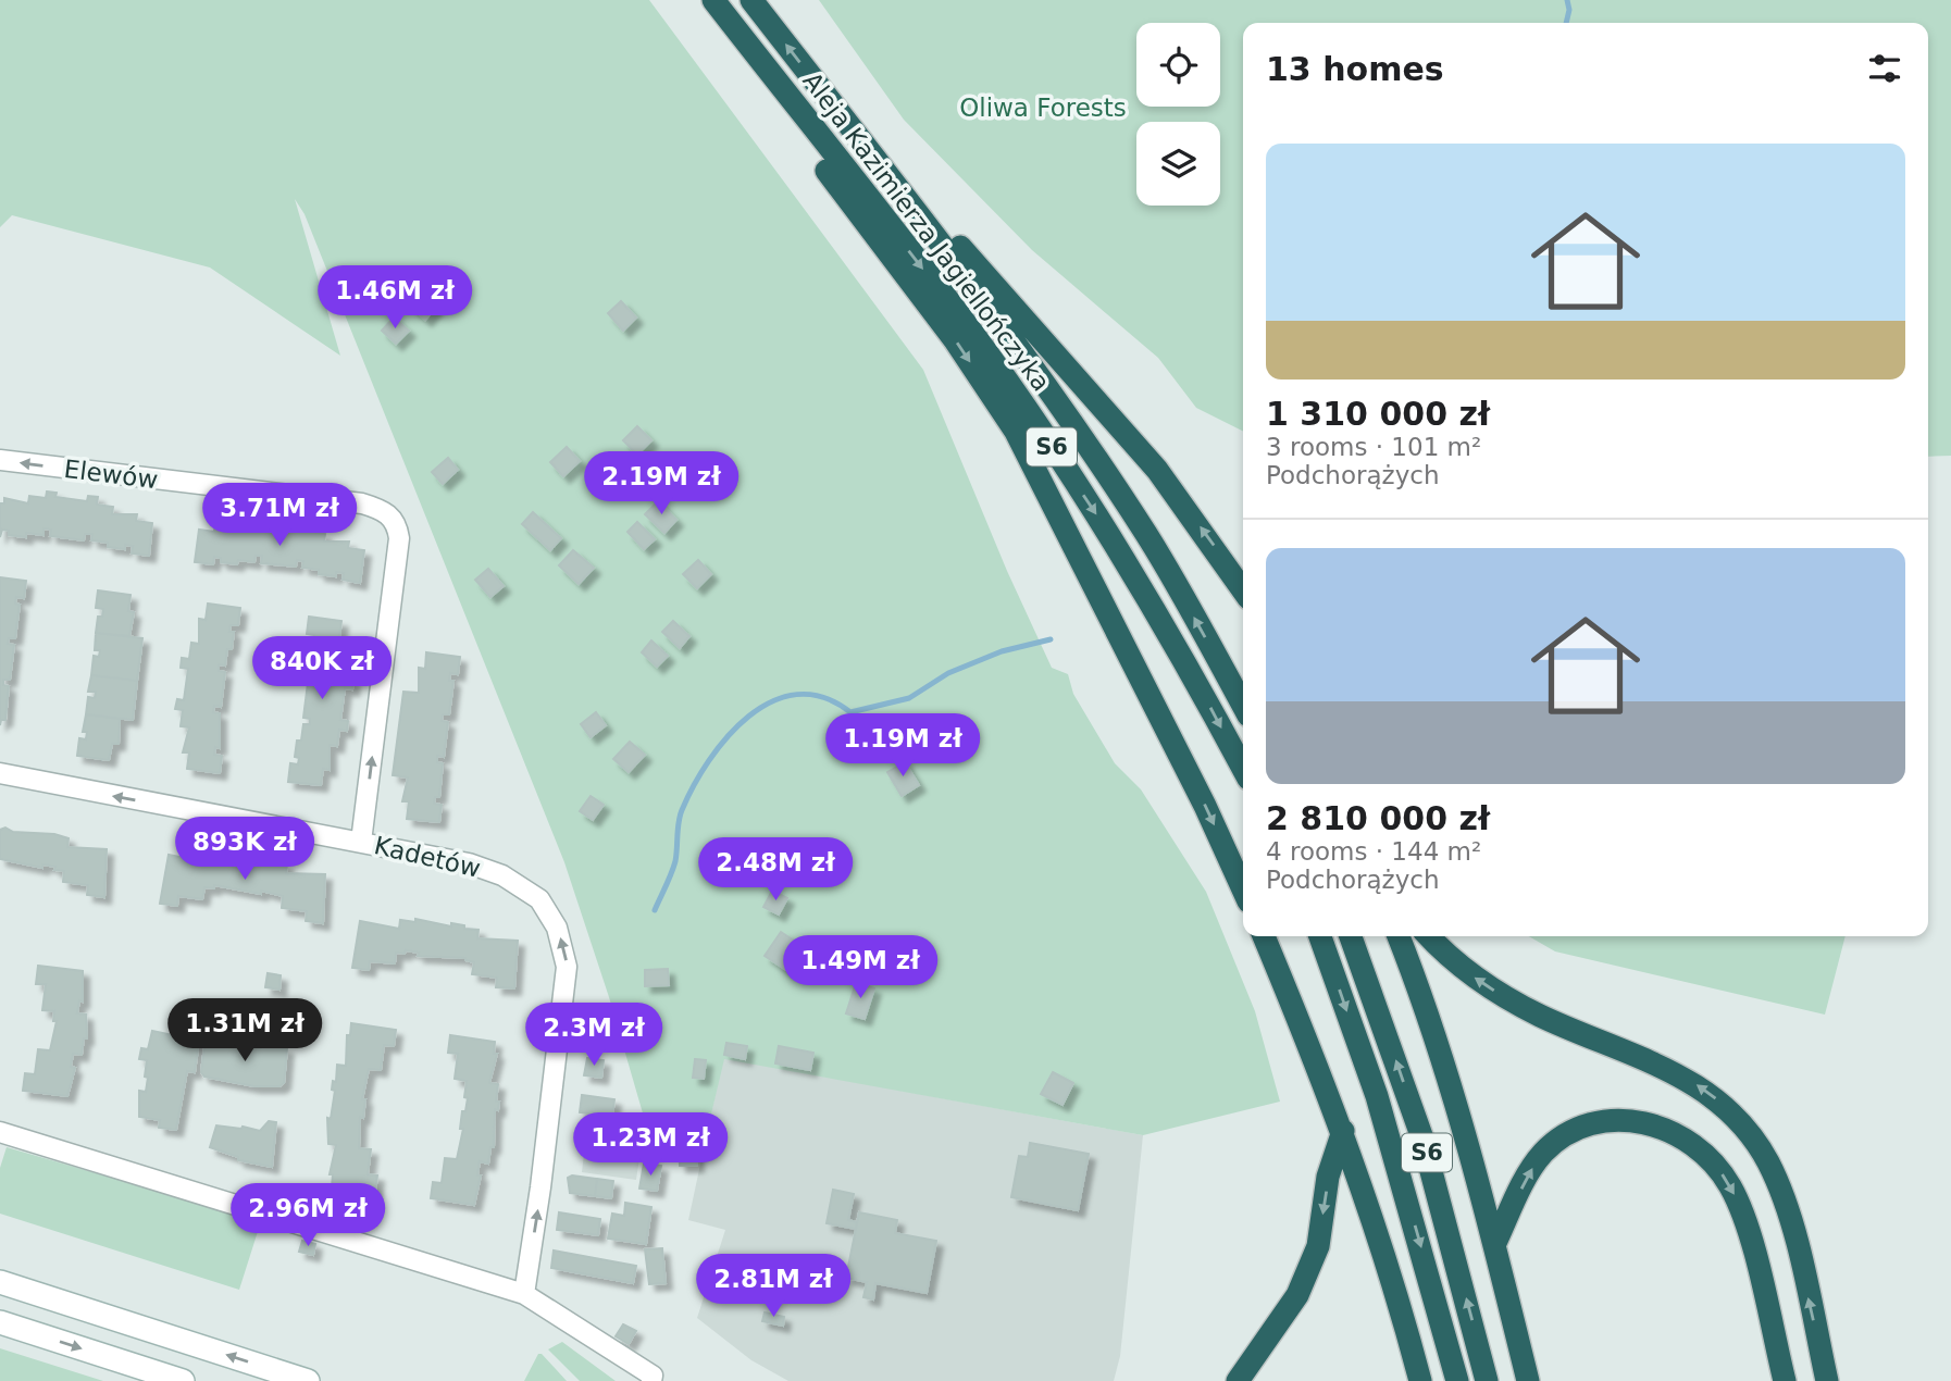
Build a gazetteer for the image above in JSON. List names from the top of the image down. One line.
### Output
{"streets":{"highway":["Aleja Kazimierza Jagiellończyka","S6"],"street":["Elewów","Kadetów"]},"crossings":[["Elewów","Kadetów"]],"parks":["Oliwa Forests"],"page":{"heading":"13 homes","list":[{"name":"1 310 000 zł","note":"3 rooms · 101 m² · Podchorążych"},{"name":"2 810 000 zł","note":"4 rooms · 144 m² · Podchorążych"}],"price":["1.46M zł","2.19M zł","3.71M zł","840K zł","1.19M zł","893K zł","2.48M zł","1.49M zł","1.31M zł","2.3M zł","1.23M zł","2.96M zł","2.81M zł"]}}
